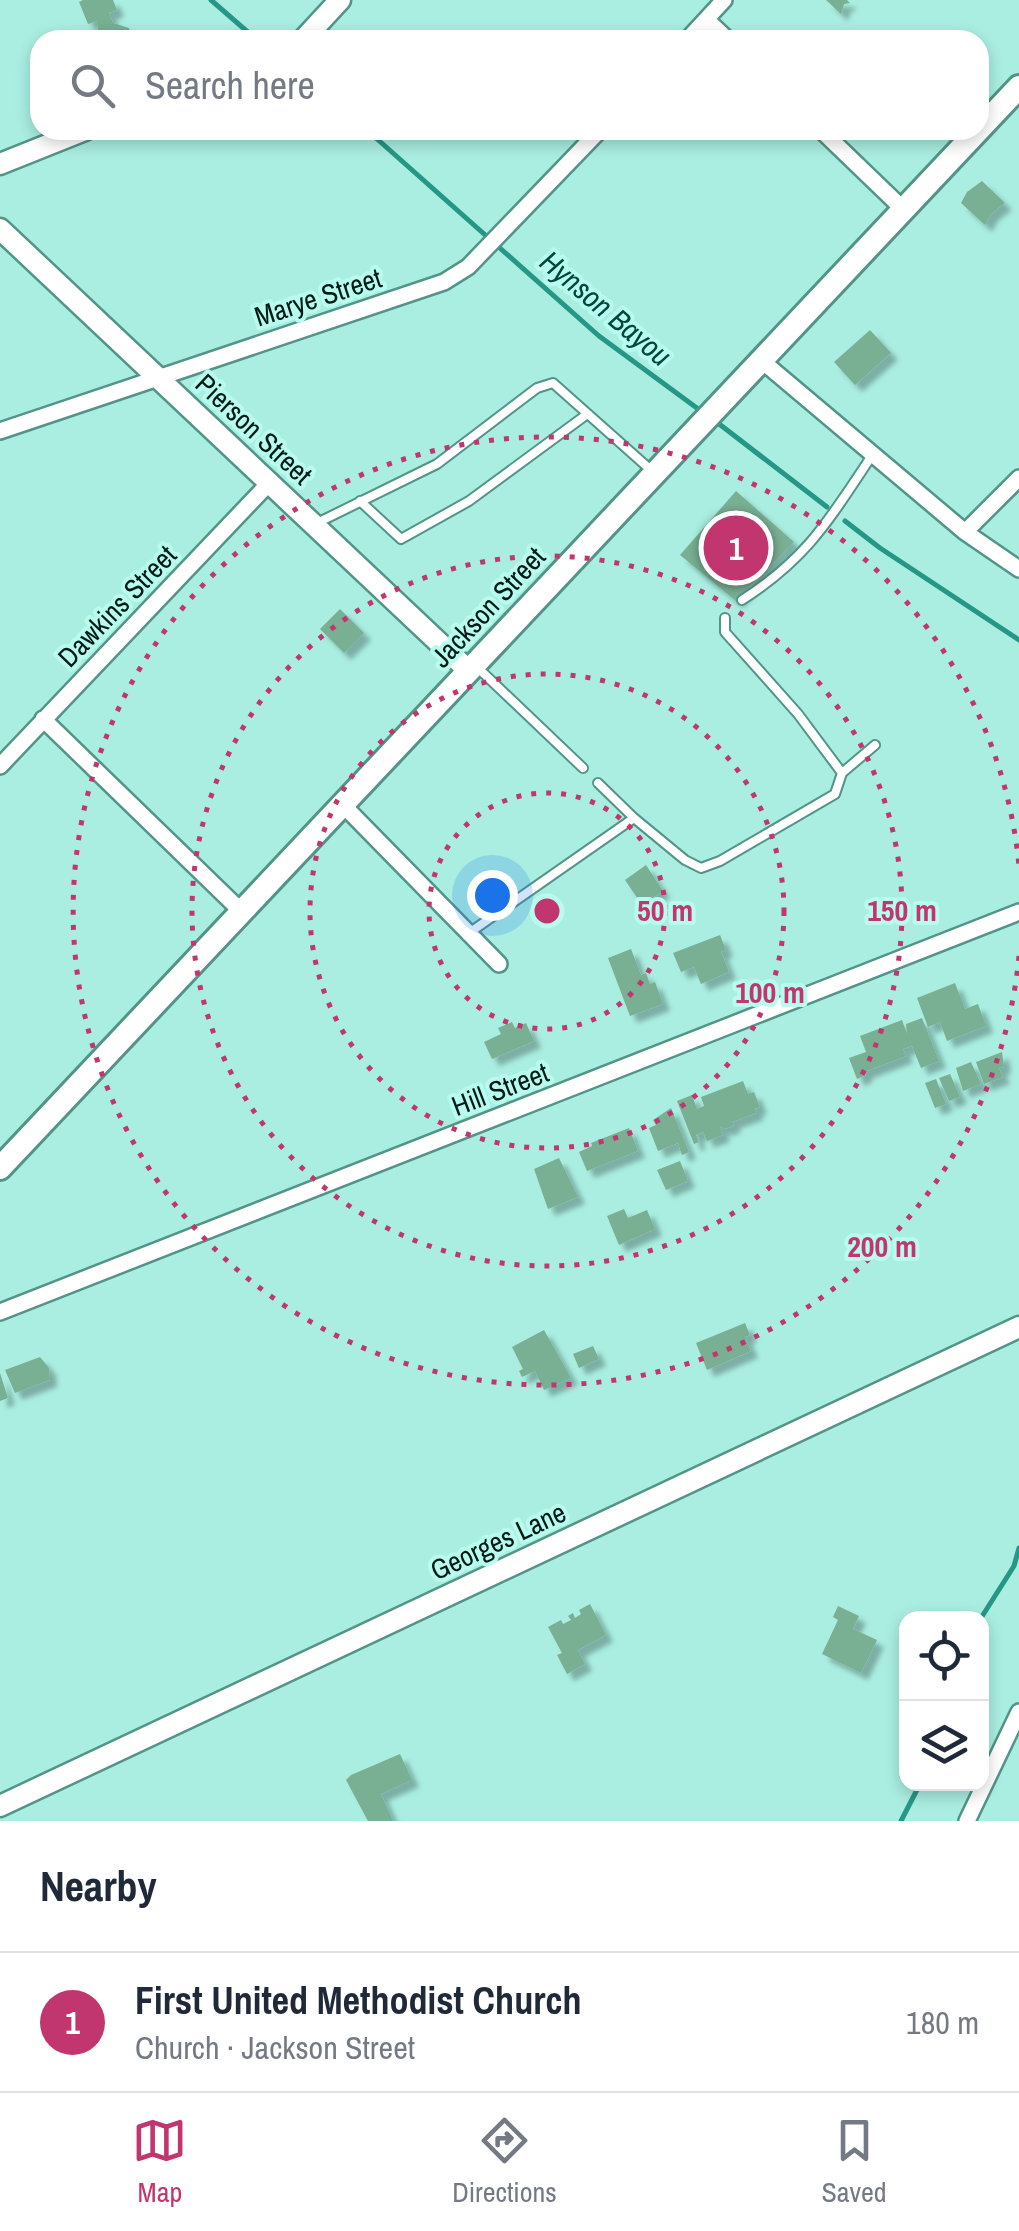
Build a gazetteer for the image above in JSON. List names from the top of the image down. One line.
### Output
{"streets":{"main road":["Jackson Street"],"street":["Marye Street","Pierson Street","Dawkins Street","Hill Street","Georges Lane"]},"crossings":[["Marye Street","Pierson Street"],["Pierson Street","Dawkins Street"],["Pierson Street","Jackson Street"]],"water":["Hynson Bayou"],"page":{"search":"Search here","pins":"1","heading":"Nearby","list":[{"mark":"1","name":"First United Methodist Church","note":"Church · Jackson Street","value":"180 m"}],"nav":["Map","Directions","Saved"]},"rings":["50 m","150 m","100 m","200 m"]}
